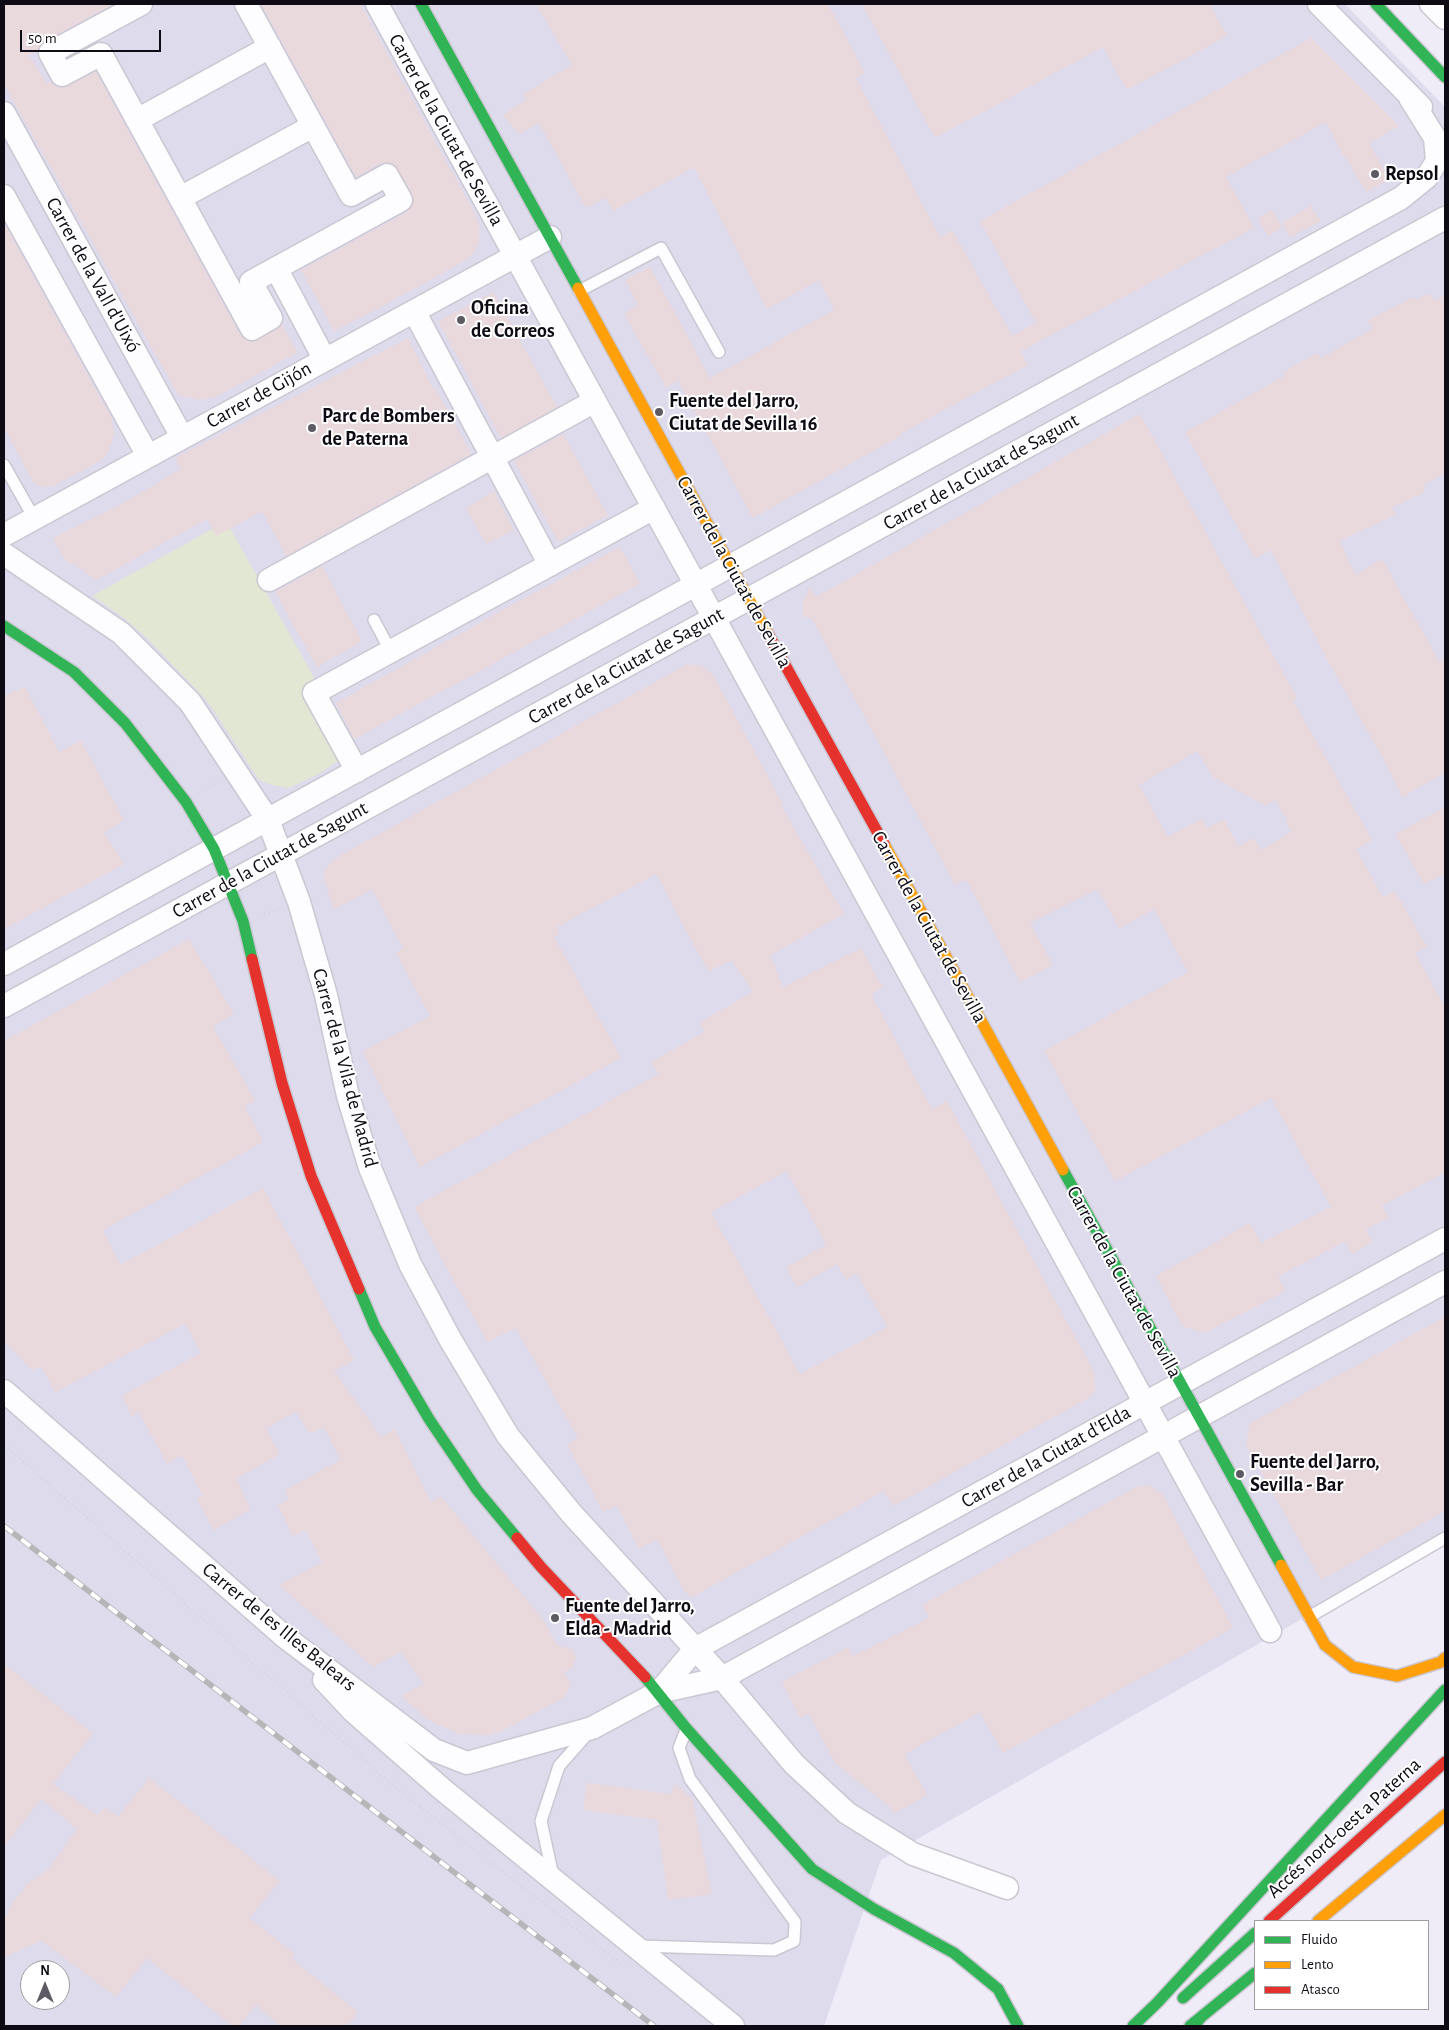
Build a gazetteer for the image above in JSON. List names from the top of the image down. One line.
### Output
{"streets":{"main road":["Carrer de la Ciutat de Sevilla","Accés nord-oest a Paterna"],"street":["Carrer de la Vall d'Uixó","Carrer de Gijón","Carrer de la Ciutat de Sagunt","Carrer de la Vila de Madrid","Carrer de la Ciutat d'Elda","Carrer de les Illes Balears"]},"crossings":[["Carrer de la Ciutat de Sevilla","Carrer de Gijón"],["Carrer de la Ciutat de Sevilla","Carrer de la Ciutat de Sagunt"],["Carrer de la Ciutat de Sevilla","Carrer de la Ciutat d'Elda"],["Carrer de la Vall d'Uixó","Carrer de Gijón"],["Carrer de la Ciutat de Sagunt","Carrer de la Vila de Madrid"],["Carrer de la Vila de Madrid","Carrer de la Ciutat d'Elda"],["Carrer de la Ciutat d'Elda","Carrer de les Illes Balears"]],"places":["Repsol","Oficina de Correos","Fuente del Jarro, Ciutat de Sevilla 16","Parc de Bombers de Paterna","Fuente del Jarro, Sevilla - Bar","Fuente del Jarro, Elda - Madrid"],"legend":["Fluido","Lento","Atasco"],"scale_bar":"50 m","north":"top"}
